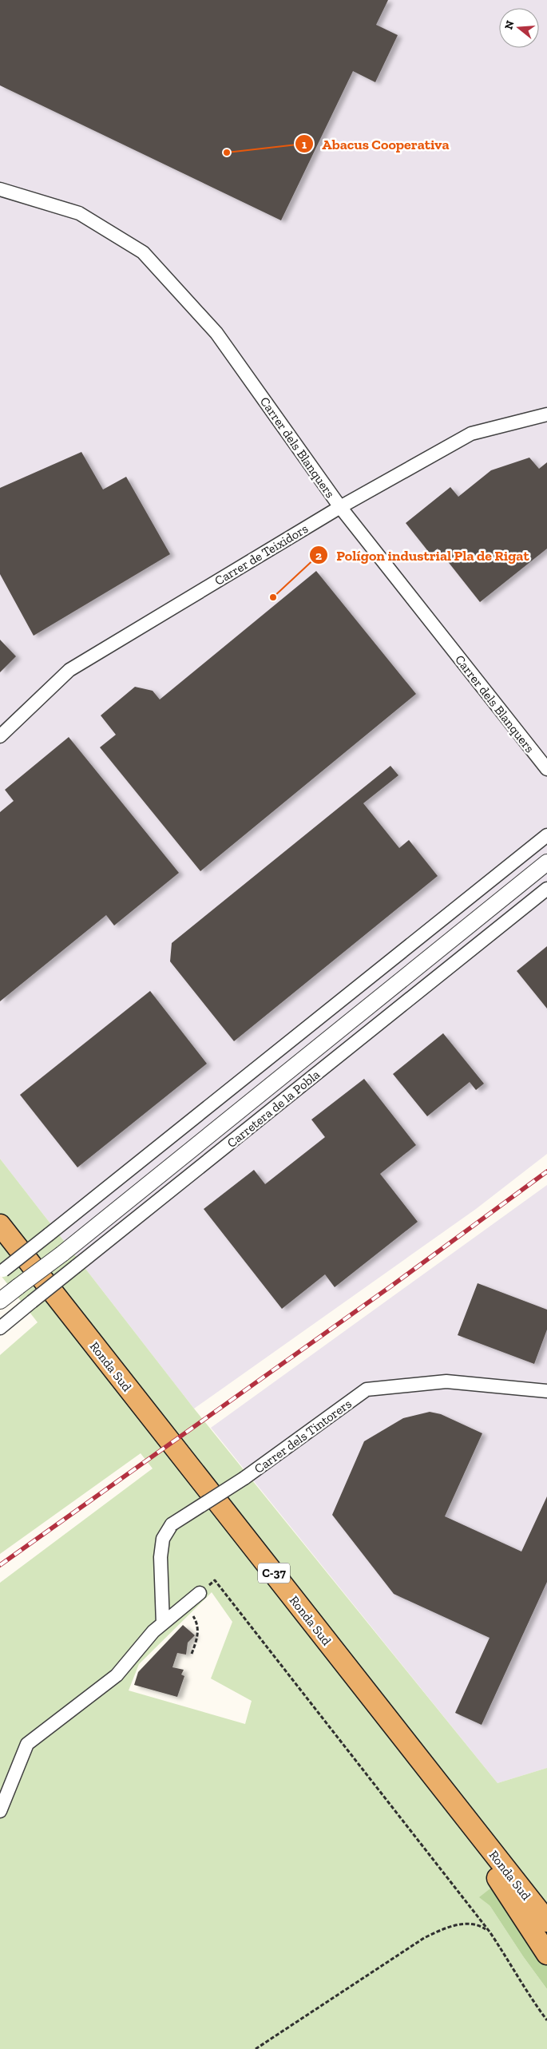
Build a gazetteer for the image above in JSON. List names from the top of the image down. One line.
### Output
{"streets":{"highway":["Ronda Sud","C-37"],"street":["Carrer dels Blanquers","Carrer de Teixidors","Carretera de la Pobla","Carrer dels Tintorers"]},"crossings":[["Carrer dels Blanquers","Carrer de Teixidors"]],"places":["Abacus Cooperativa","Polígon industrial Pla de Rigat"],"north":"left"}
